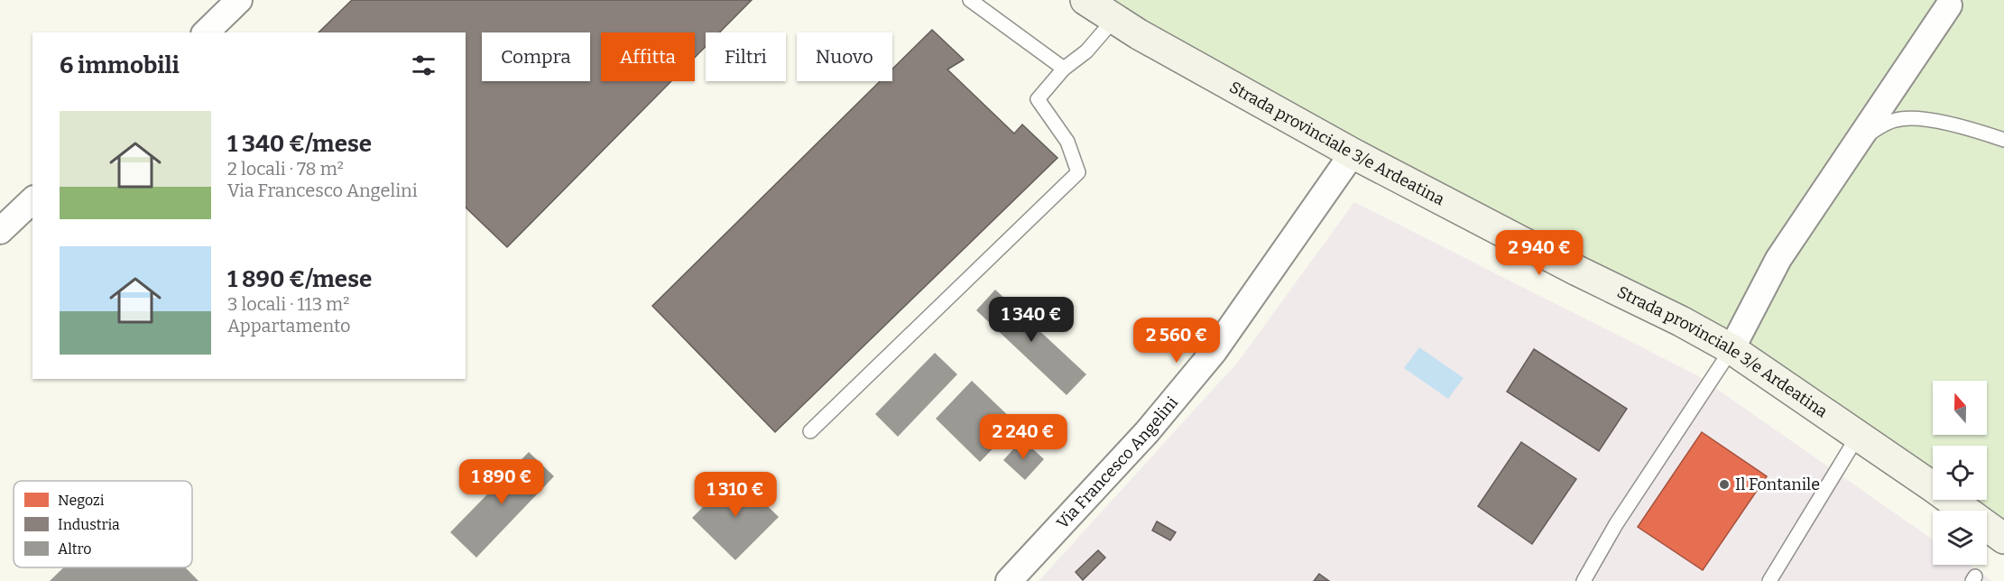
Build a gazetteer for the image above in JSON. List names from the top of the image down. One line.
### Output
{"streets":{"main road":["Strada provinciale 3/e Ardeatina"],"street":["Via Francesco Angelini"]},"crossings":[["Strada provinciale 3/e Ardeatina","Via Francesco Angelini"]],"places":["Il Fontanile"],"legend":["Negozi","Industria","Altro"],"north":"top","page":{"chip":["Compra","Affitta","Filtri","Nuovo"],"heading":"6 immobili","list":[{"name":"1 340 €/mese","note":"2 locali · 78 m² · Via Francesco Angelini"},{"name":"1 890 €/mese","note":"3 locali · 113 m² · Appartamento"}],"price":["2 940 €","1 340 €","2 560 €","2 240 €","1 890 €","1 310 €"]}}
